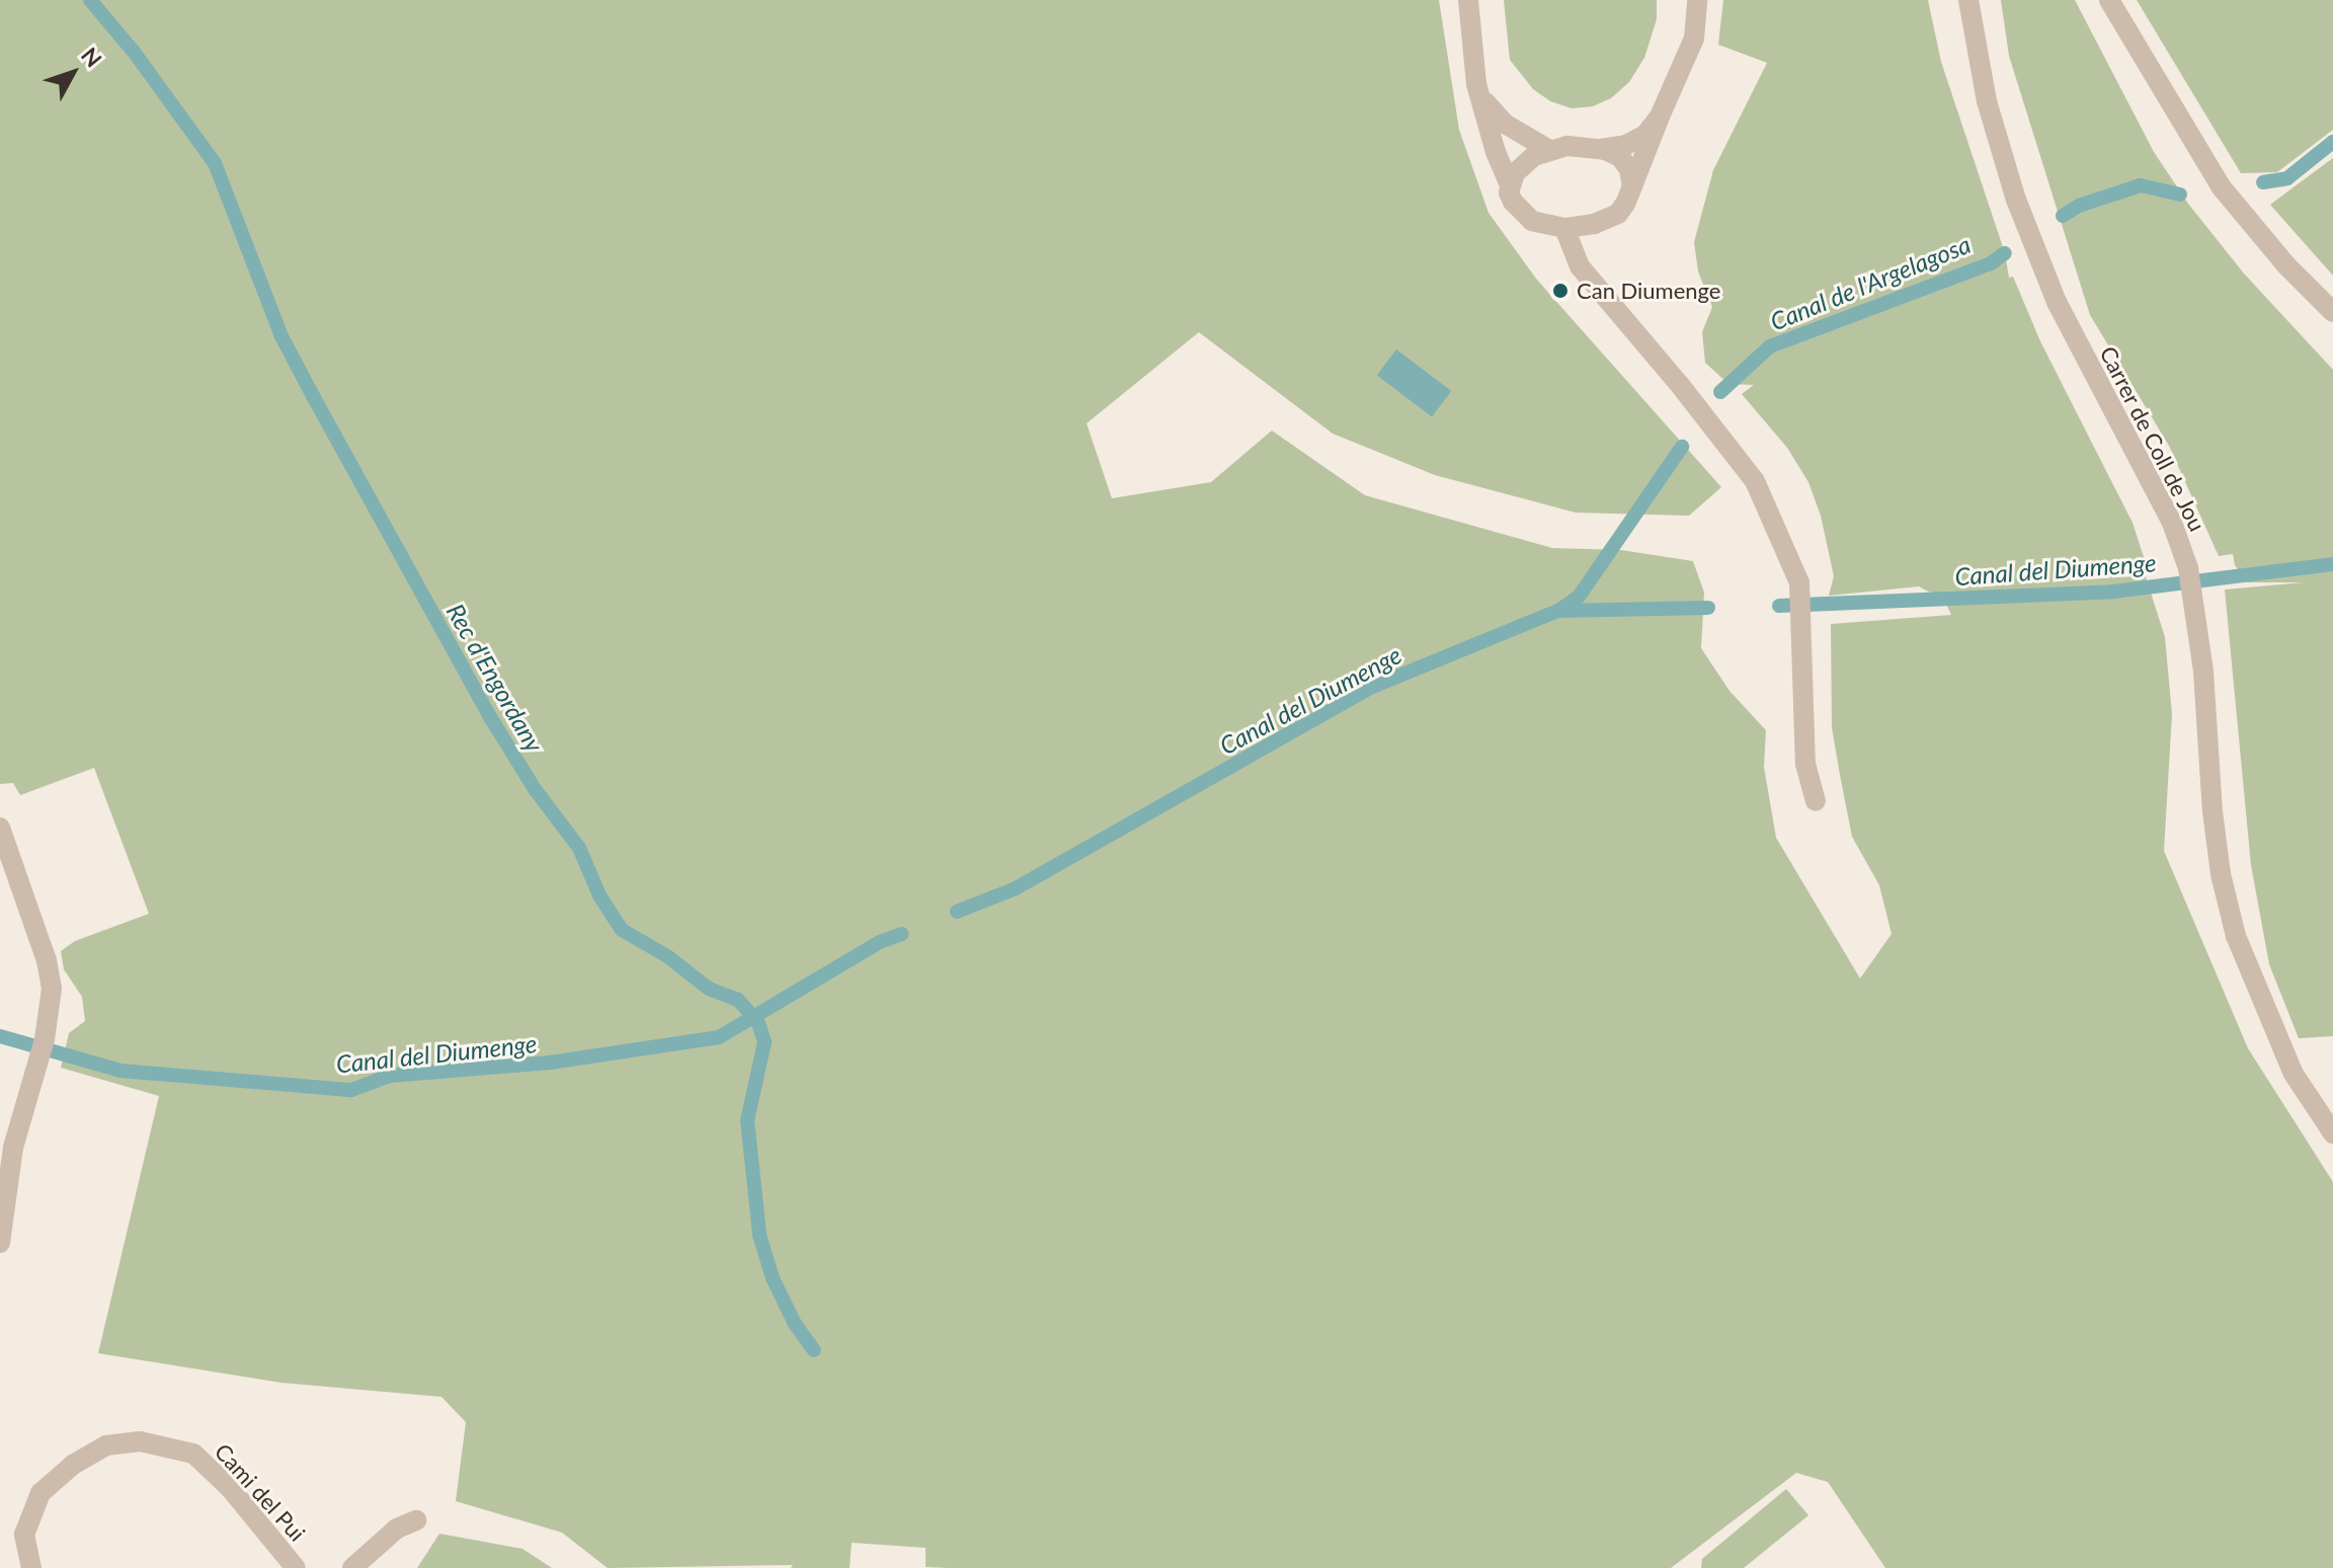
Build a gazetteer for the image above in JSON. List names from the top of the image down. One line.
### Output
{"streets":{"street":["Carrer de Coll de Jou","Cami del Pui"]},"water":["Canal de l'Argelagosa","Canal del Diumenge","Rec d'Engordany"],"places":["Can Diumenge"],"north":"top right"}
